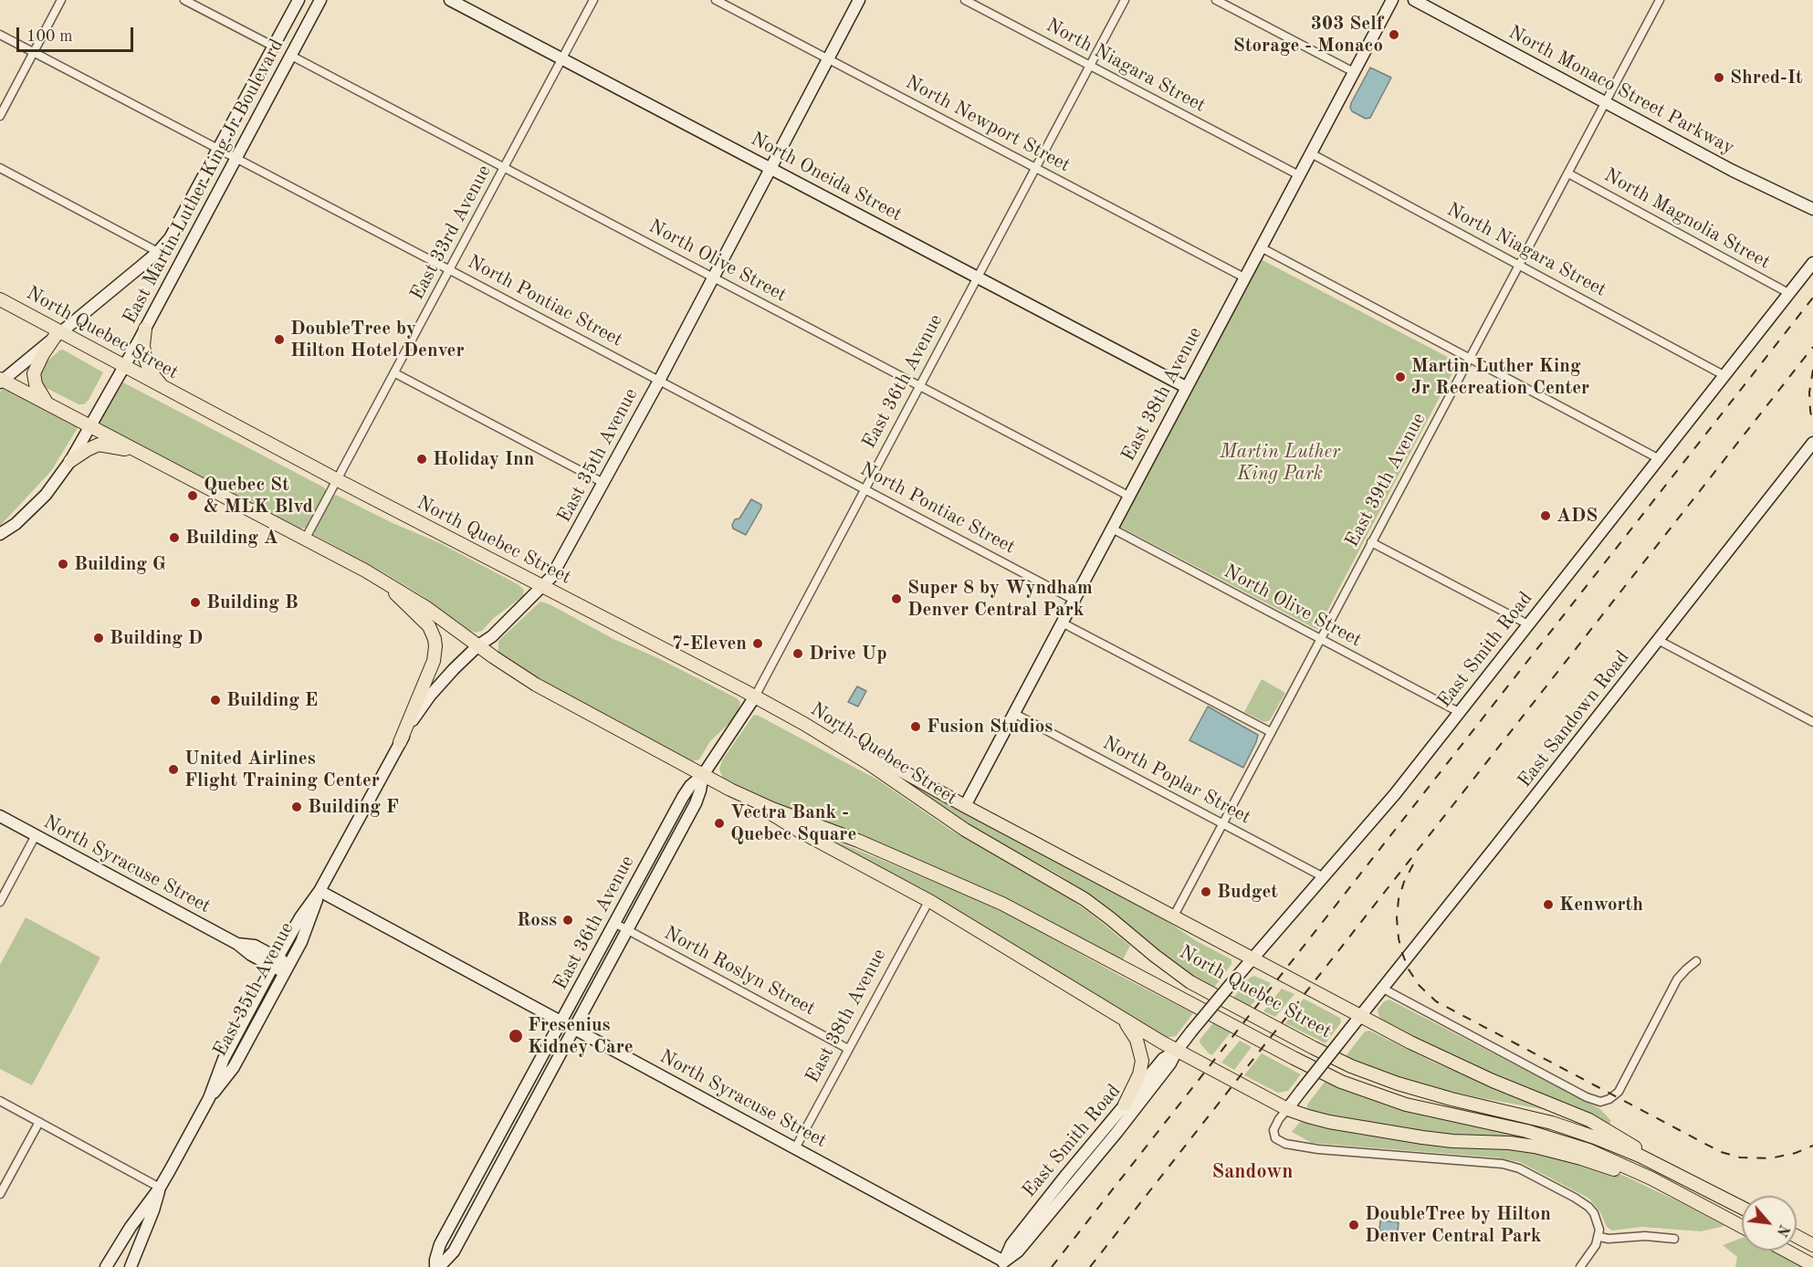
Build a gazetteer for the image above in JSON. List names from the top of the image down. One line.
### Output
{"streets":{"main road":["North Quebec Street"],"street":["North Niagara Street","North Monaco Street Parkway","North Newport Street","North Oneida Street","East Martin Luther King Jr Boulevard","North Magnolia Street","East 33rd Avenue","North Olive Street","North Pontiac Street","East 36th Avenue","East 38th Avenue","East 35th Avenue","East 39th Avenue","East Smith Road","East Sandown Road","North Poplar Street","North Syracuse Street","North Roslyn Street"]},"crossings":[["North Niagara Street","East 36th Avenue"],["North Niagara Street","East 38th Avenue"],["North Niagara Street","East 39th Avenue"],["North Niagara Street","East Smith Road"],["North Monaco Street Parkway","East 39th Avenue"],["North Newport Street","East 36th Avenue"],["North Newport Street","East 38th Avenue"],["North Newport Street","East 35th Avenue"],["North Oneida Street","East 33rd Avenue"],["North Oneida Street","East 36th Avenue"],["North Oneida Street","East 38th Avenue"],["North Oneida Street","East 35th Avenue"],["East Martin Luther King Jr Boulevard","North Olive Street"],["East Martin Luther King Jr Boulevard","North Pontiac Street"],["East Martin Luther King Jr Boulevard","North Quebec Street"],["North Magnolia Street","East 39th Avenue"],["North Magnolia Street","East Smith Road"],["East 33rd Avenue","North Olive Street"],["East 33rd Avenue","North Pontiac Street"],["East 33rd Avenue","North Quebec Street"],["North Olive Street","East 36th Avenue"],["North Olive Street","East 38th Avenue"],["North Olive Street","East 35th Avenue"],["North Olive Street","East 39th Avenue"],["North Olive Street","East Smith Road"],["North Pontiac Street","East 36th Avenue"],["North Pontiac Street","East 38th Avenue"],["North Pontiac Street","East 35th Avenue"],["North Quebec Street","East 36th Avenue"],["North Quebec Street","East 35th Avenue"],["East 36th Avenue","North Syracuse Street"],["East 36th Avenue","North Roslyn Street"],["East 38th Avenue","North Poplar Street"],["East 38th Avenue","North Syracuse Street"],["East 38th Avenue","North Roslyn Street"],["East 35th Avenue","North Syracuse Street"],["East 39th Avenue","North Poplar Street"],["East Smith Road","North Poplar Street"],["East Smith Road","North Syracuse Street"]],"districts":["Sandown"],"parks":["Martin Luther King Park"],"places":["303 Self Storage - Monaco","Shred-It","DoubleTree by Hilton Hotel Denver","Martin Luther King Jr Recreation Center","Holiday Inn","Quebec St & MLK Blvd","ADS","Building A","Building G","Super 8 by Wyndham Denver Central Park","Building B","Building D","7-Eleven","Drive Up","Building E","Fusion Studios","United Airlines Flight Training Center","Building F","Vectra Bank - Quebec Square","Budget","Kenworth","Ross","Fresenius Kidney Care","DoubleTree by Hilton Denver Central Park"],"scale_bar":"100 m","north":"bottom right"}
